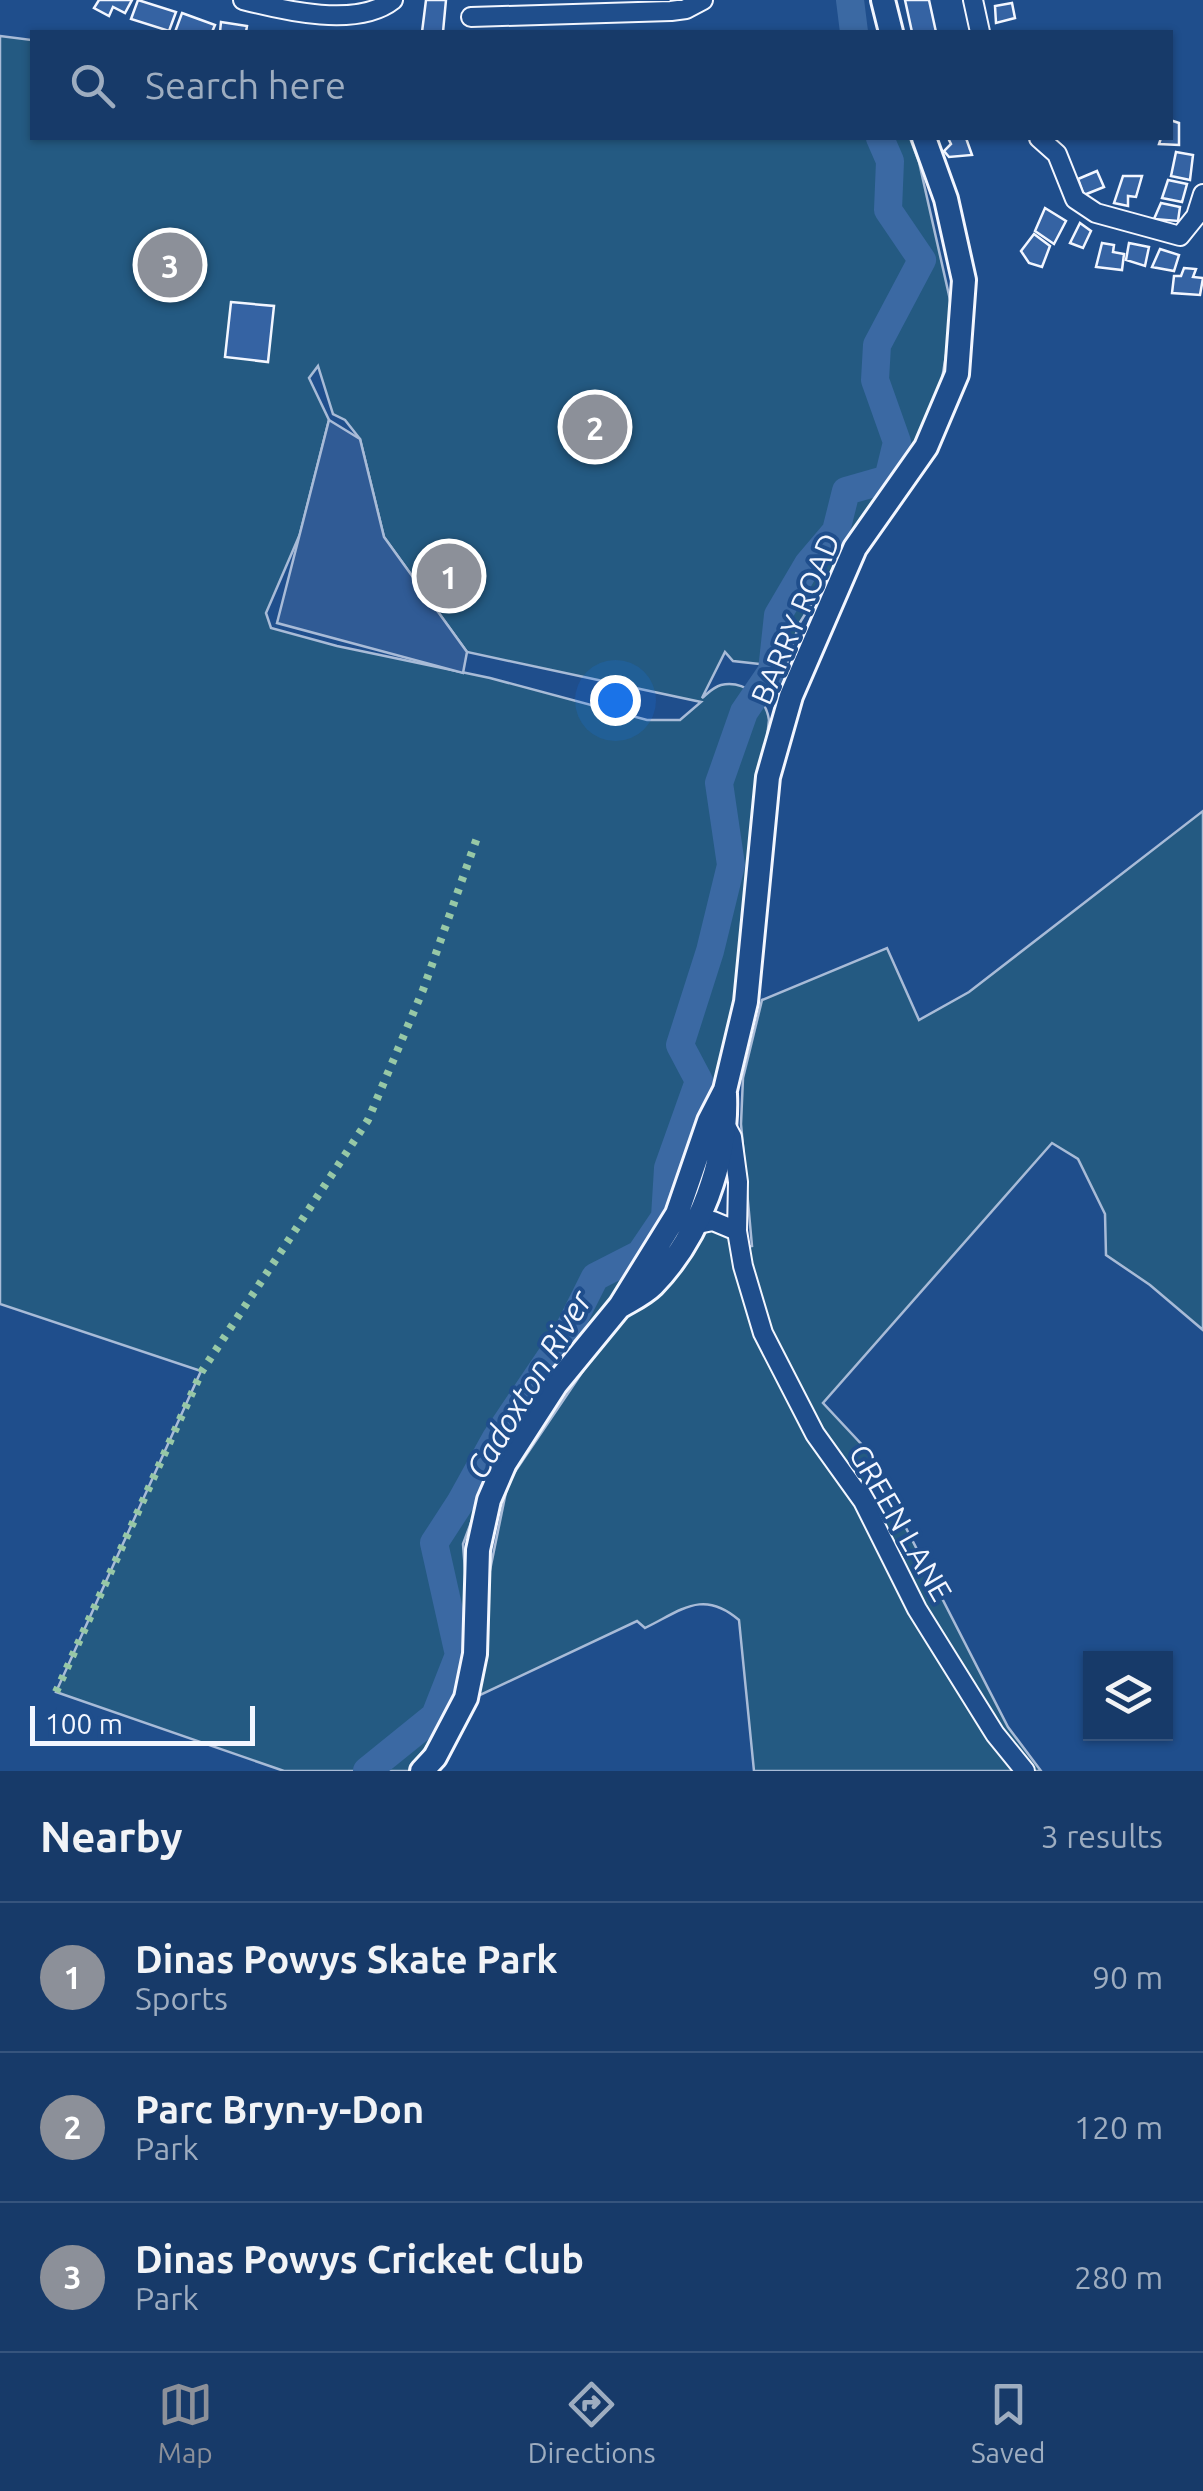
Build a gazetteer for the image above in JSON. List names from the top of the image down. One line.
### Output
{"streets":{"main road":["BARRY ROAD"],"street":["GREEN LANE"]},"crossings":[["BARRY ROAD","GREEN LANE"]],"water":["Cadoxton River"],"scale_bar":"100 m","page":{"search":"Search here","pins":["3","2","1"],"scale":"100 m","heading":["Nearby","3 results"],"list":[{"mark":"1","name":"Dinas Powys Skate Park","note":"Sports","value":"90 m"},{"mark":"2","name":"Parc Bryn-y-Don","note":"Park","value":"120 m"},{"mark":"3","name":"Dinas Powys Cricket Club","note":"Park","value":"280 m"}],"nav":["Map","Directions","Saved"]}}
